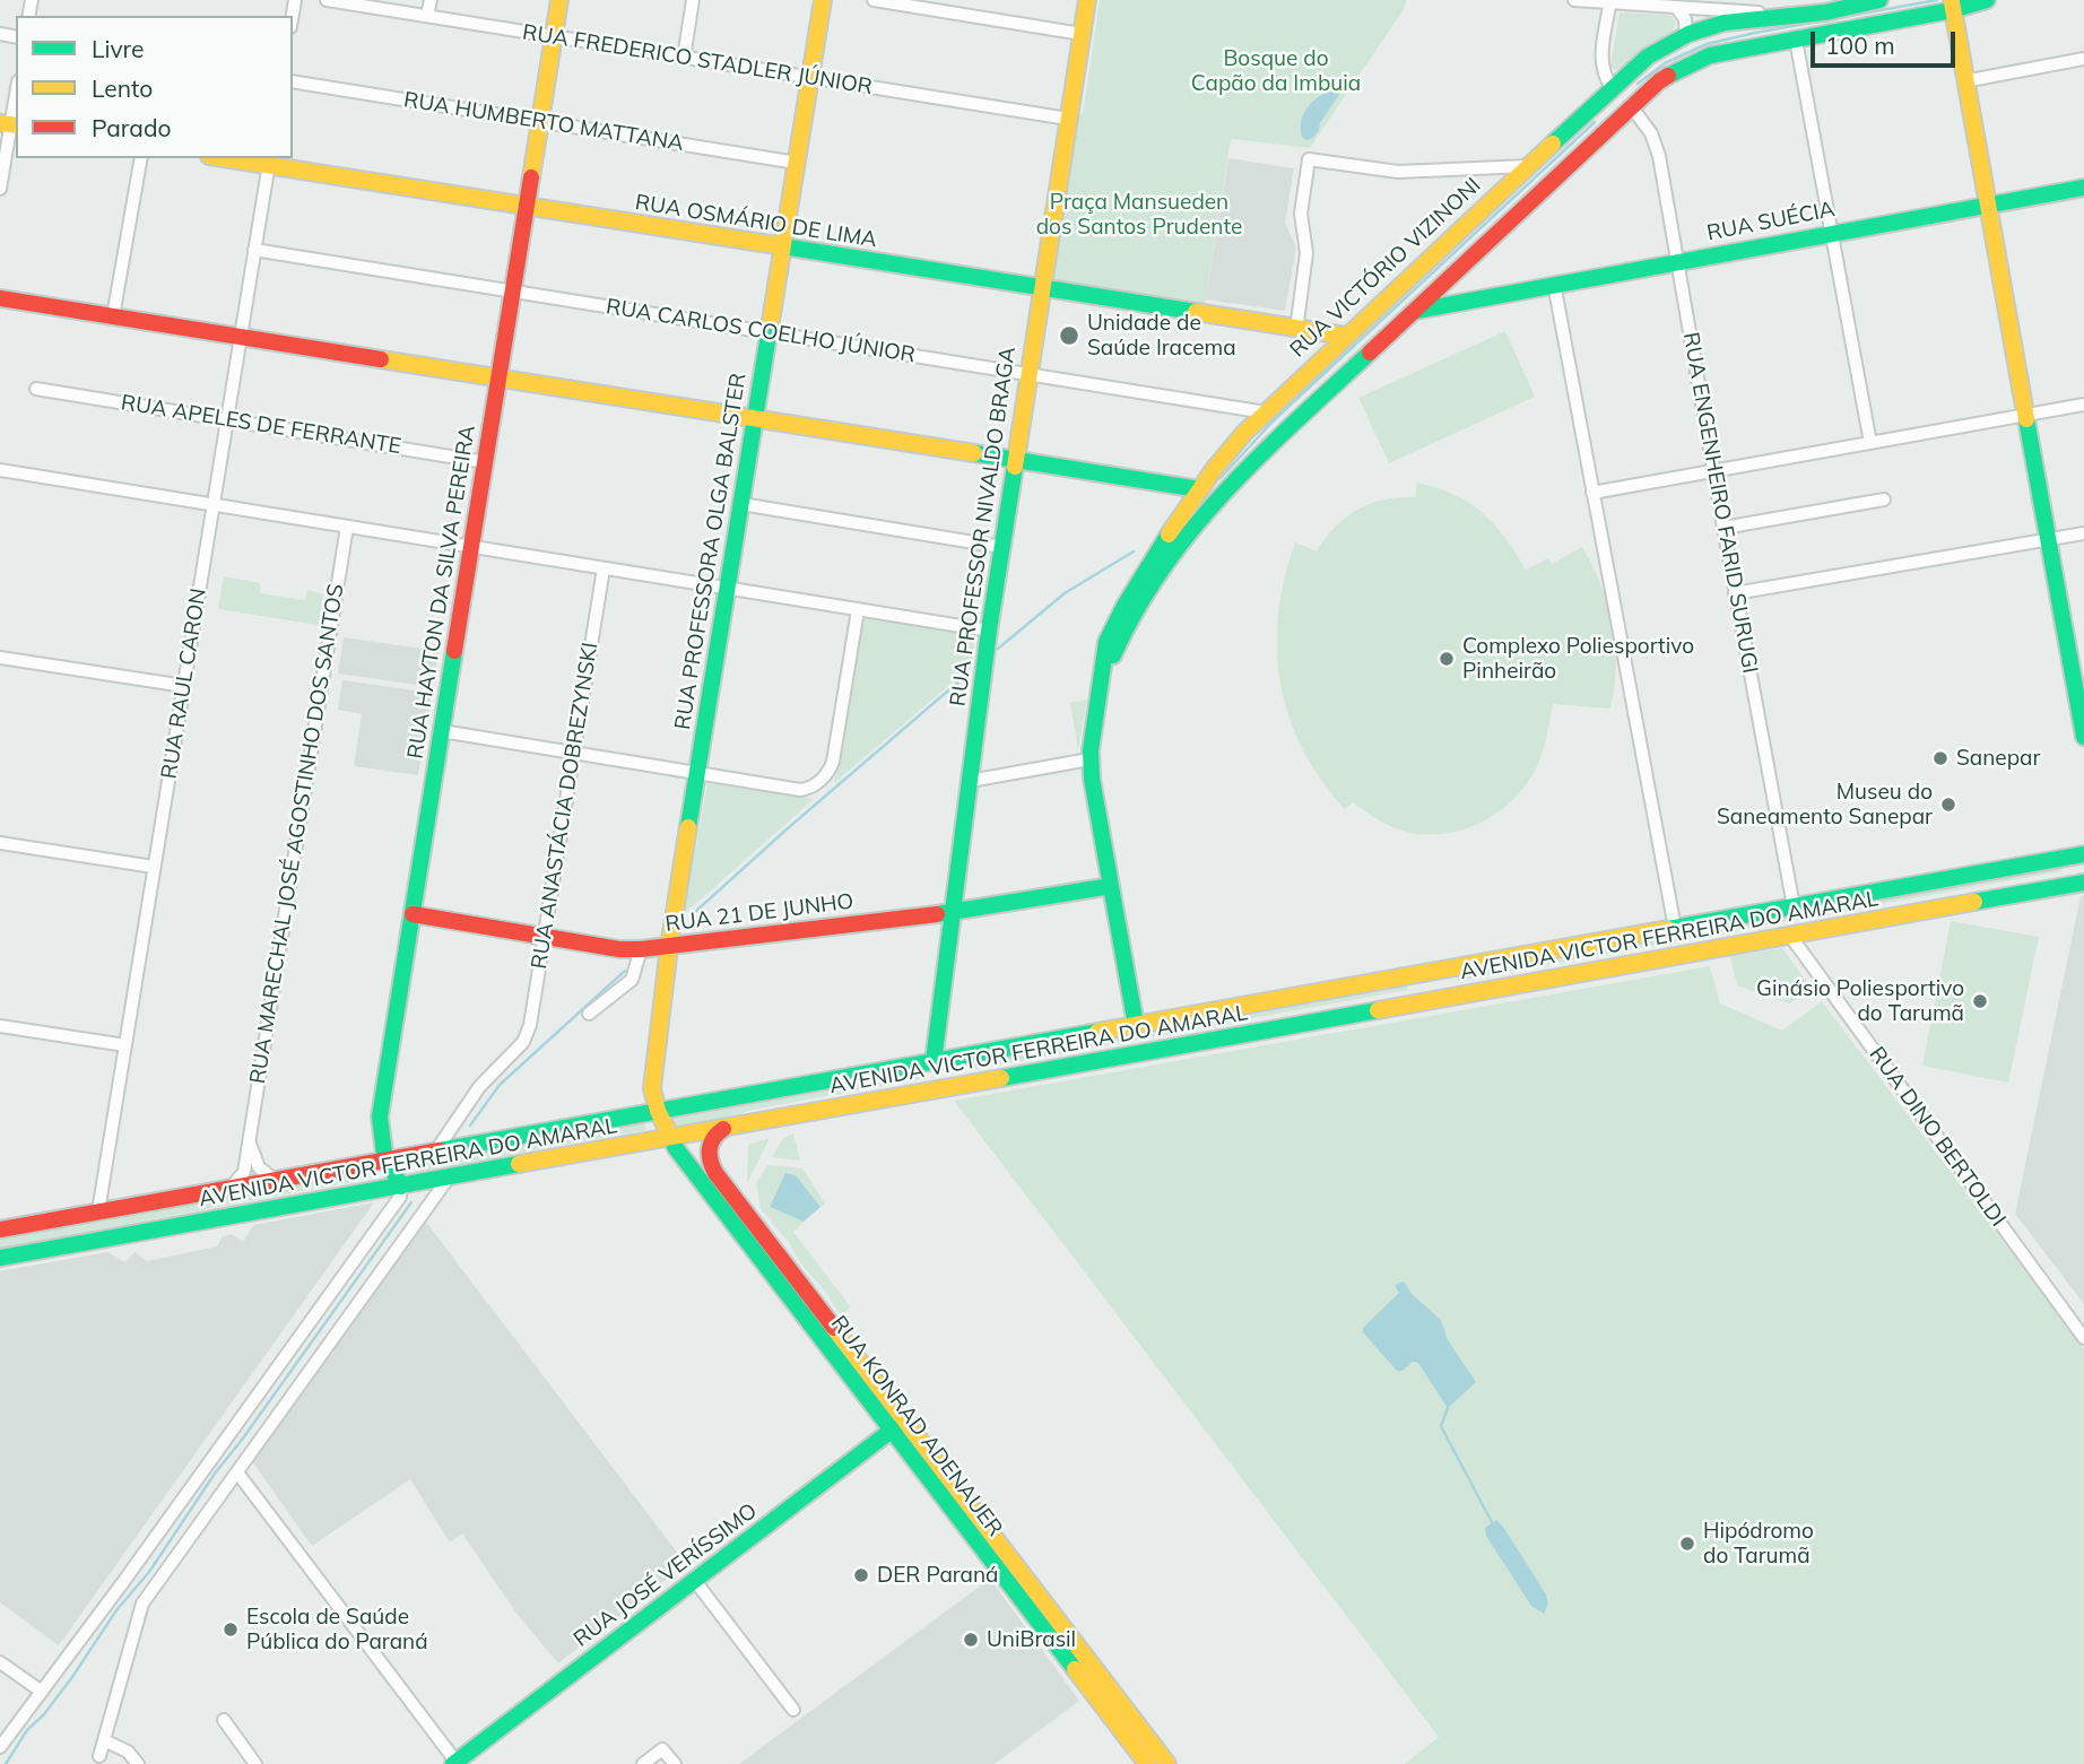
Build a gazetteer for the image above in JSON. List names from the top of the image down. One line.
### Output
{"streets":{"main road":["RUA OSMÁRIO DE LIMA","RUA SUÉCIA","RUA VICTÓRIO VIZINONI","RUA PROFESSOR NIVALDO BRAGA","RUA PROFESSORA OLGA BALSTER","RUA HAYTON DA SILVA PEREIRA","RUA 21 DE JUNHO","AVENIDA VICTOR FERREIRA DO AMARAL","RUA KONRAD ADENAUER","RUA JOSÉ VERÍSSIMO"],"street":["RUA FREDERICO STADLER JÚNIOR","RUA HUMBERTO MATTANA","RUA CARLOS COELHO JÚNIOR","RUA APELES DE FERRANTE","RUA ENGENHEIRO FARID SURUGI","RUA RAUL CARON","RUA ANASTÁCIA DOBREZYNSKI","RUA MARECHAL JOSÉ AGOSTINHO DOS SANTOS","RUA DINO BERTOLDI"]},"crossings":[["RUA FREDERICO STADLER JÚNIOR","RUA PROFESSOR NIVALDO BRAGA"],["RUA FREDERICO STADLER JÚNIOR","RUA PROFESSORA OLGA BALSTER"],["RUA FREDERICO STADLER JÚNIOR","RUA HAYTON DA SILVA PEREIRA"],["RUA HUMBERTO MATTANA","RUA PROFESSORA OLGA BALSTER"],["RUA HUMBERTO MATTANA","RUA HAYTON DA SILVA PEREIRA"],["RUA OSMÁRIO DE LIMA","RUA VICTÓRIO VIZINONI"],["RUA OSMÁRIO DE LIMA","RUA PROFESSOR NIVALDO BRAGA"],["RUA OSMÁRIO DE LIMA","RUA PROFESSORA OLGA BALSTER"],["RUA OSMÁRIO DE LIMA","RUA HAYTON DA SILVA PEREIRA"],["RUA OSMÁRIO DE LIMA","RUA RAUL CARON"],["RUA SUÉCIA","RUA ENGENHEIRO FARID SURUGI"],["RUA VICTÓRIO VIZINONI","RUA CARLOS COELHO JÚNIOR"],["RUA CARLOS COELHO JÚNIOR","RUA PROFESSOR NIVALDO BRAGA"],["RUA CARLOS COELHO JÚNIOR","RUA PROFESSORA OLGA BALSTER"],["RUA CARLOS COELHO JÚNIOR","RUA HAYTON DA SILVA PEREIRA"],["RUA CARLOS COELHO JÚNIOR","RUA RAUL CARON"],["RUA APELES DE FERRANTE","RUA HAYTON DA SILVA PEREIRA"],["RUA APELES DE FERRANTE","RUA RAUL CARON"],["RUA ENGENHEIRO FARID SURUGI","AVENIDA VICTOR FERREIRA DO AMARAL"],["RUA PROFESSOR NIVALDO BRAGA","RUA 21 DE JUNHO"],["RUA PROFESSOR NIVALDO BRAGA","AVENIDA VICTOR FERREIRA DO AMARAL"],["RUA PROFESSORA OLGA BALSTER","RUA 21 DE JUNHO"],["RUA PROFESSORA OLGA BALSTER","AVENIDA VICTOR FERREIRA DO AMARAL"],["RUA PROFESSORA OLGA BALSTER","RUA KONRAD ADENAUER"],["RUA HAYTON DA SILVA PEREIRA","RUA 21 DE JUNHO"],["RUA HAYTON DA SILVA PEREIRA","AVENIDA VICTOR FERREIRA DO AMARAL"],["RUA RAUL CARON","AVENIDA VICTOR FERREIRA DO AMARAL"],["RUA ANASTÁCIA DOBREZYNSKI","RUA 21 DE JUNHO"],["RUA ANASTÁCIA DOBREZYNSKI","AVENIDA VICTOR FERREIRA DO AMARAL"],["RUA MARECHAL JOSÉ AGOSTINHO DOS SANTOS","AVENIDA VICTOR FERREIRA DO AMARAL"],["AVENIDA VICTOR FERREIRA DO AMARAL","RUA DINO BERTOLDI"],["AVENIDA VICTOR FERREIRA DO AMARAL","RUA KONRAD ADENAUER"],["RUA KONRAD ADENAUER","RUA JOSÉ VERÍSSIMO"]],"parks":["Bosque do Capão da Imbuia","Praça Mansueden dos Santos Prudente"],"places":["Unidade de Saúde Iracema","Complexo Poliesportivo Pinheirão","Sanepar","Museu do Saneamento Sanepar","Ginásio Poliesportivo do Tarumã","Hipódromo do Tarumã","DER Paraná","Escola de Saúde Pública do Paraná","UniBrasil"],"legend":["Livre","Lento","Parado"],"scale_bar":"100 m"}
